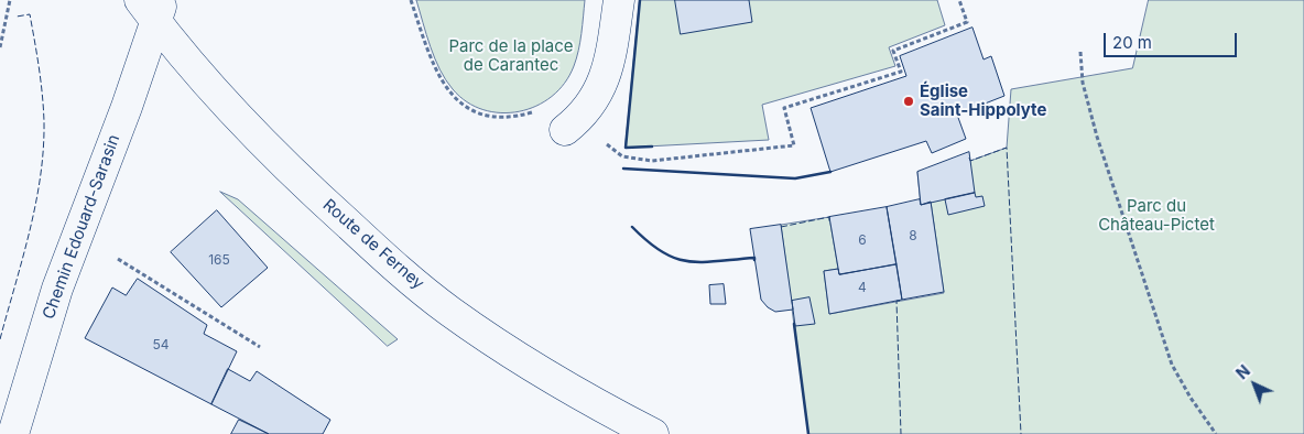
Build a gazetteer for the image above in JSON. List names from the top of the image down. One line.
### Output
{"streets":{"street":["Chemin Edouard-Sarasin","Route de Ferney"]},"crossings":[["Chemin Edouard-Sarasin","Route de Ferney"]],"parks":["Parc de la place de Carantec","Parc du Château-Pictet"],"places":["Église Saint-Hippolyte"],"house_numbers":["8","6","165","4","54"],"scale_bar":"20 m","north":"top left"}
